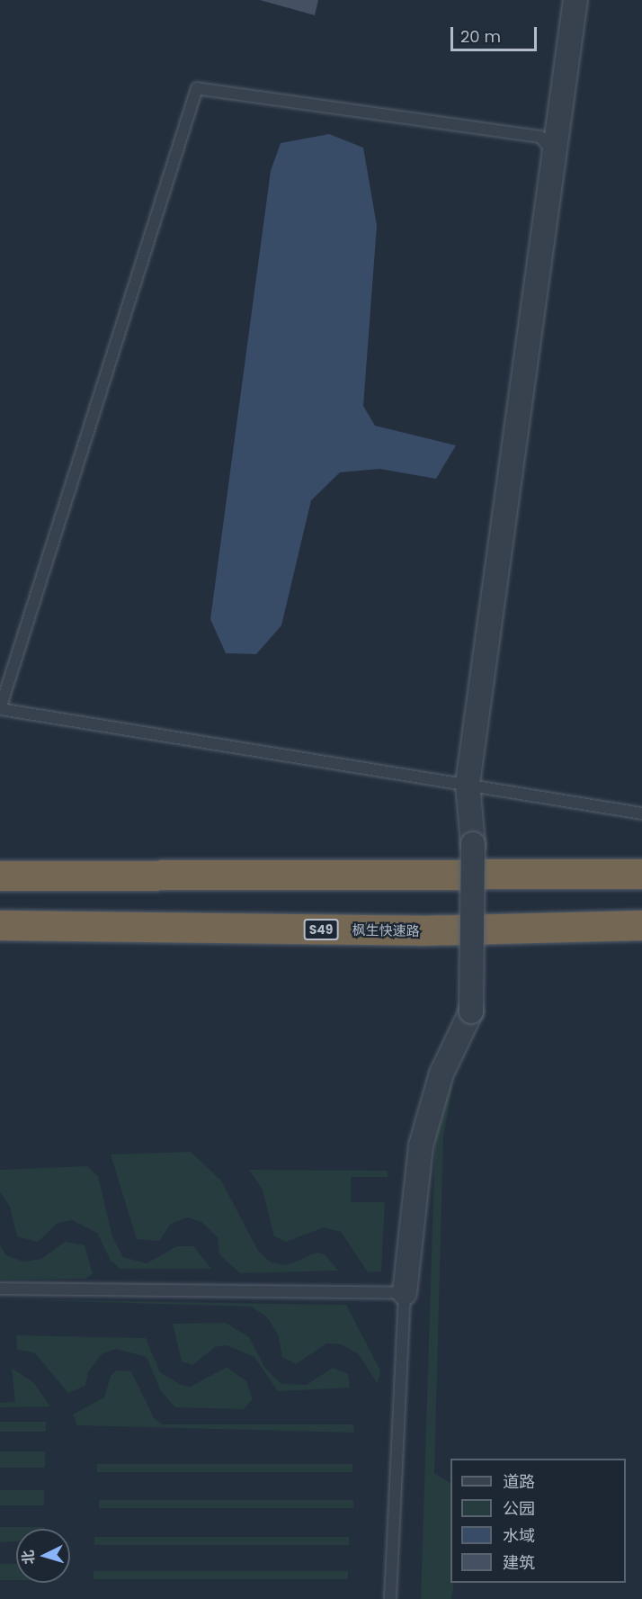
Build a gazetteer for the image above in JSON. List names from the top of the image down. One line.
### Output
{"streets":{"highway":["S49","枫生快速路"]},"legend":["道路","公园","水域","建筑"],"scale_bar":"20 m","north":"left"}
